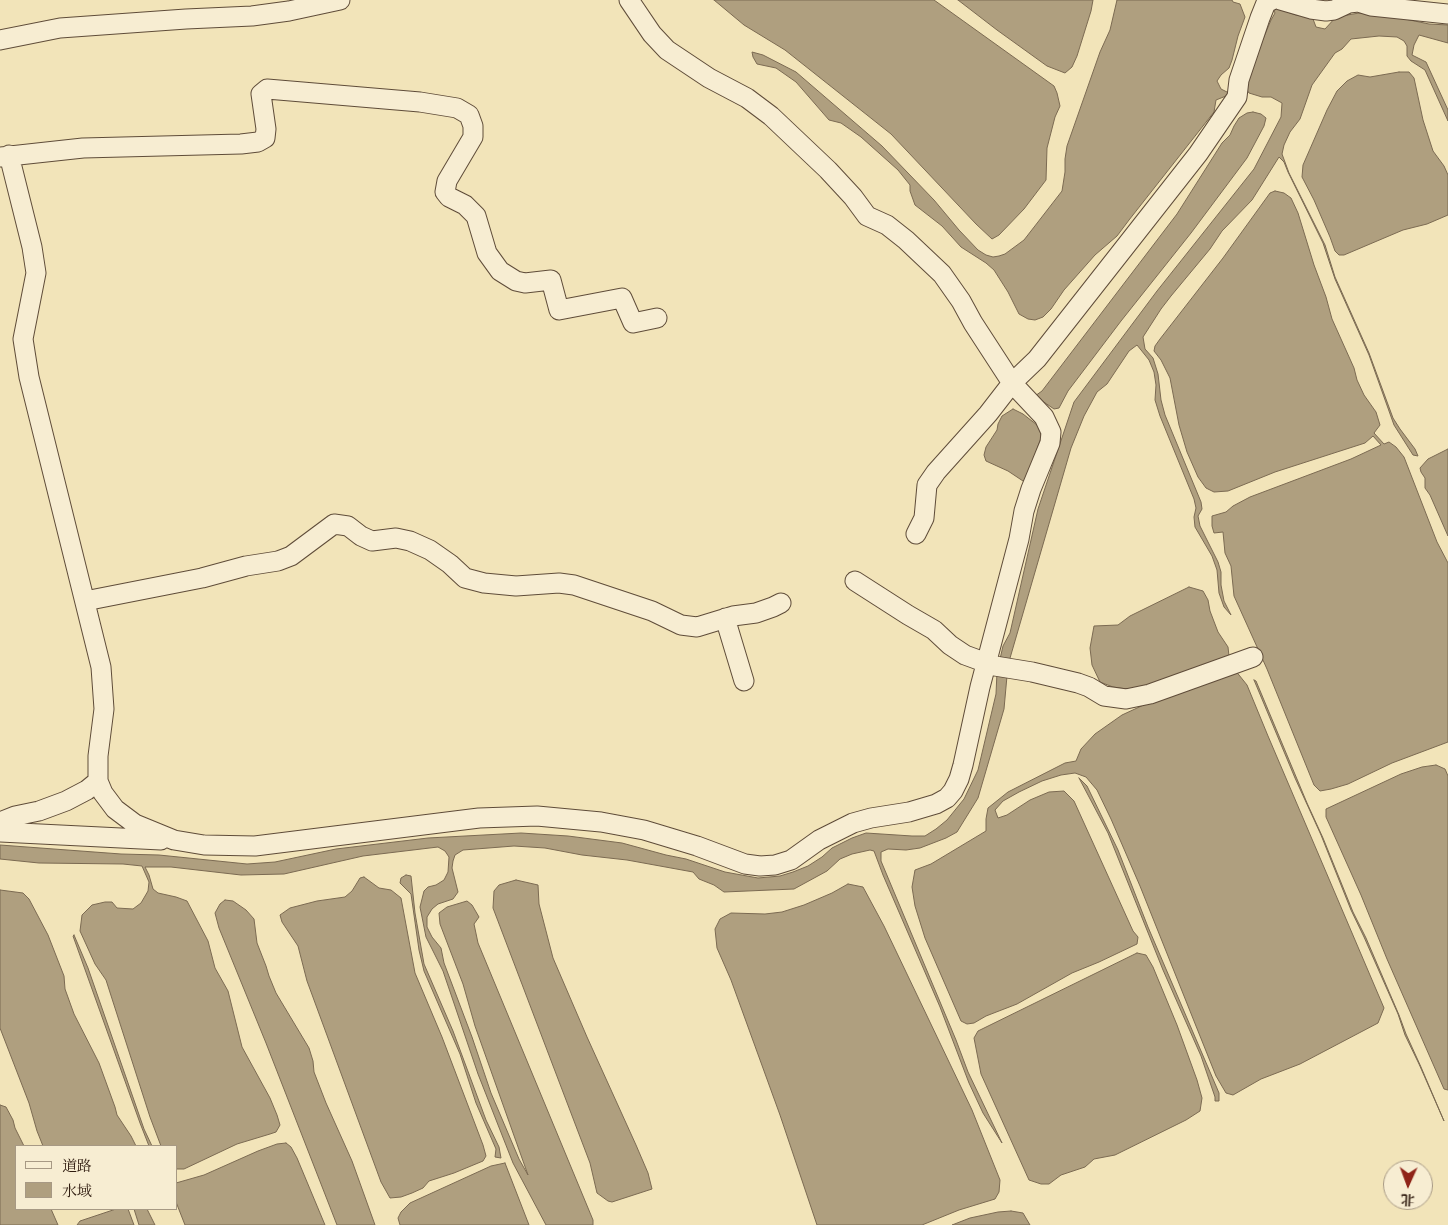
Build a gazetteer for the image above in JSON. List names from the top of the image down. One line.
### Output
{"legend":["道路","水域"],"north":"bottom"}
